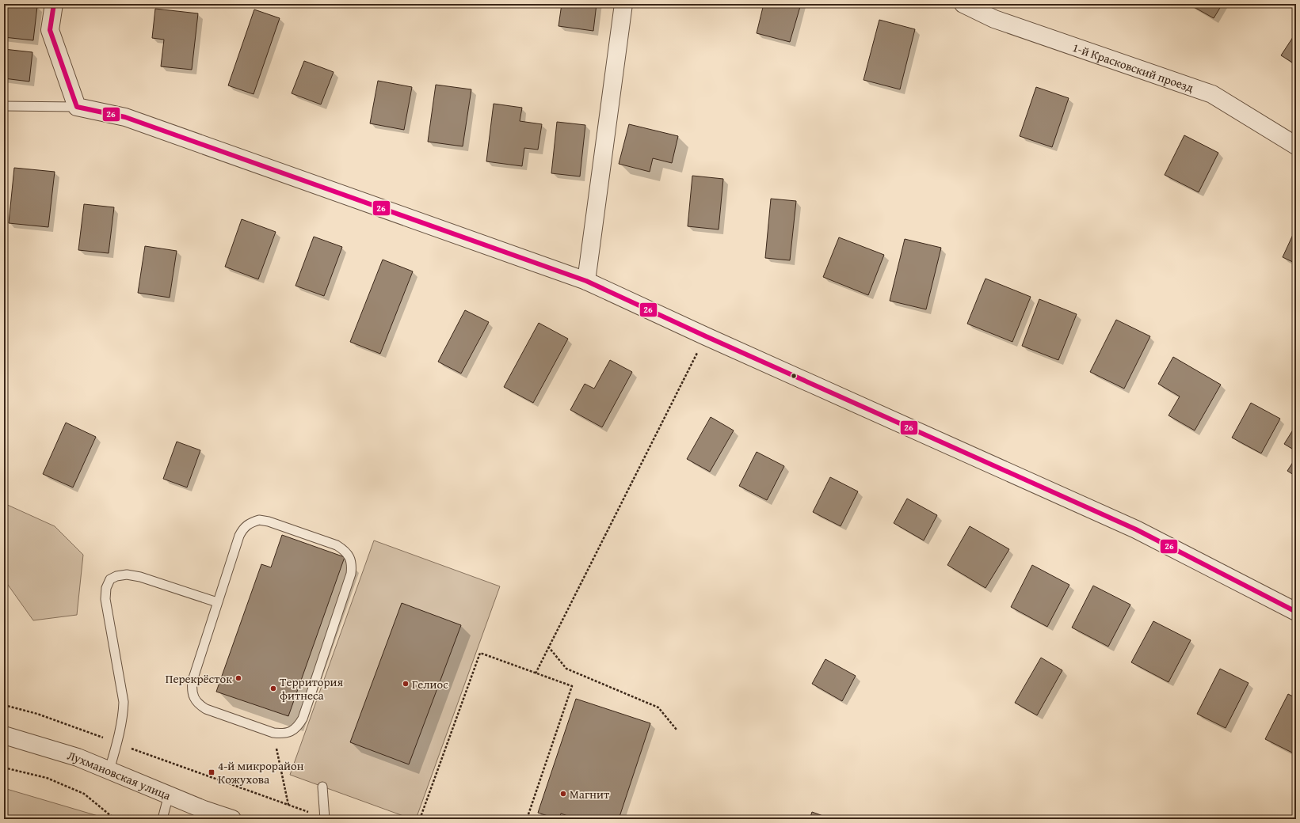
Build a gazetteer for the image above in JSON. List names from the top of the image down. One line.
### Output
{"streets":{"street":["1-й Красковский проезд","Лухмановская улица"]},"places":{"other":["Перекрёсток","Гелиос","Территория фитнеса","Магнит"],"transit":["4-й микрорайон Кожухова"]},"lines":["transit line 26"]}
